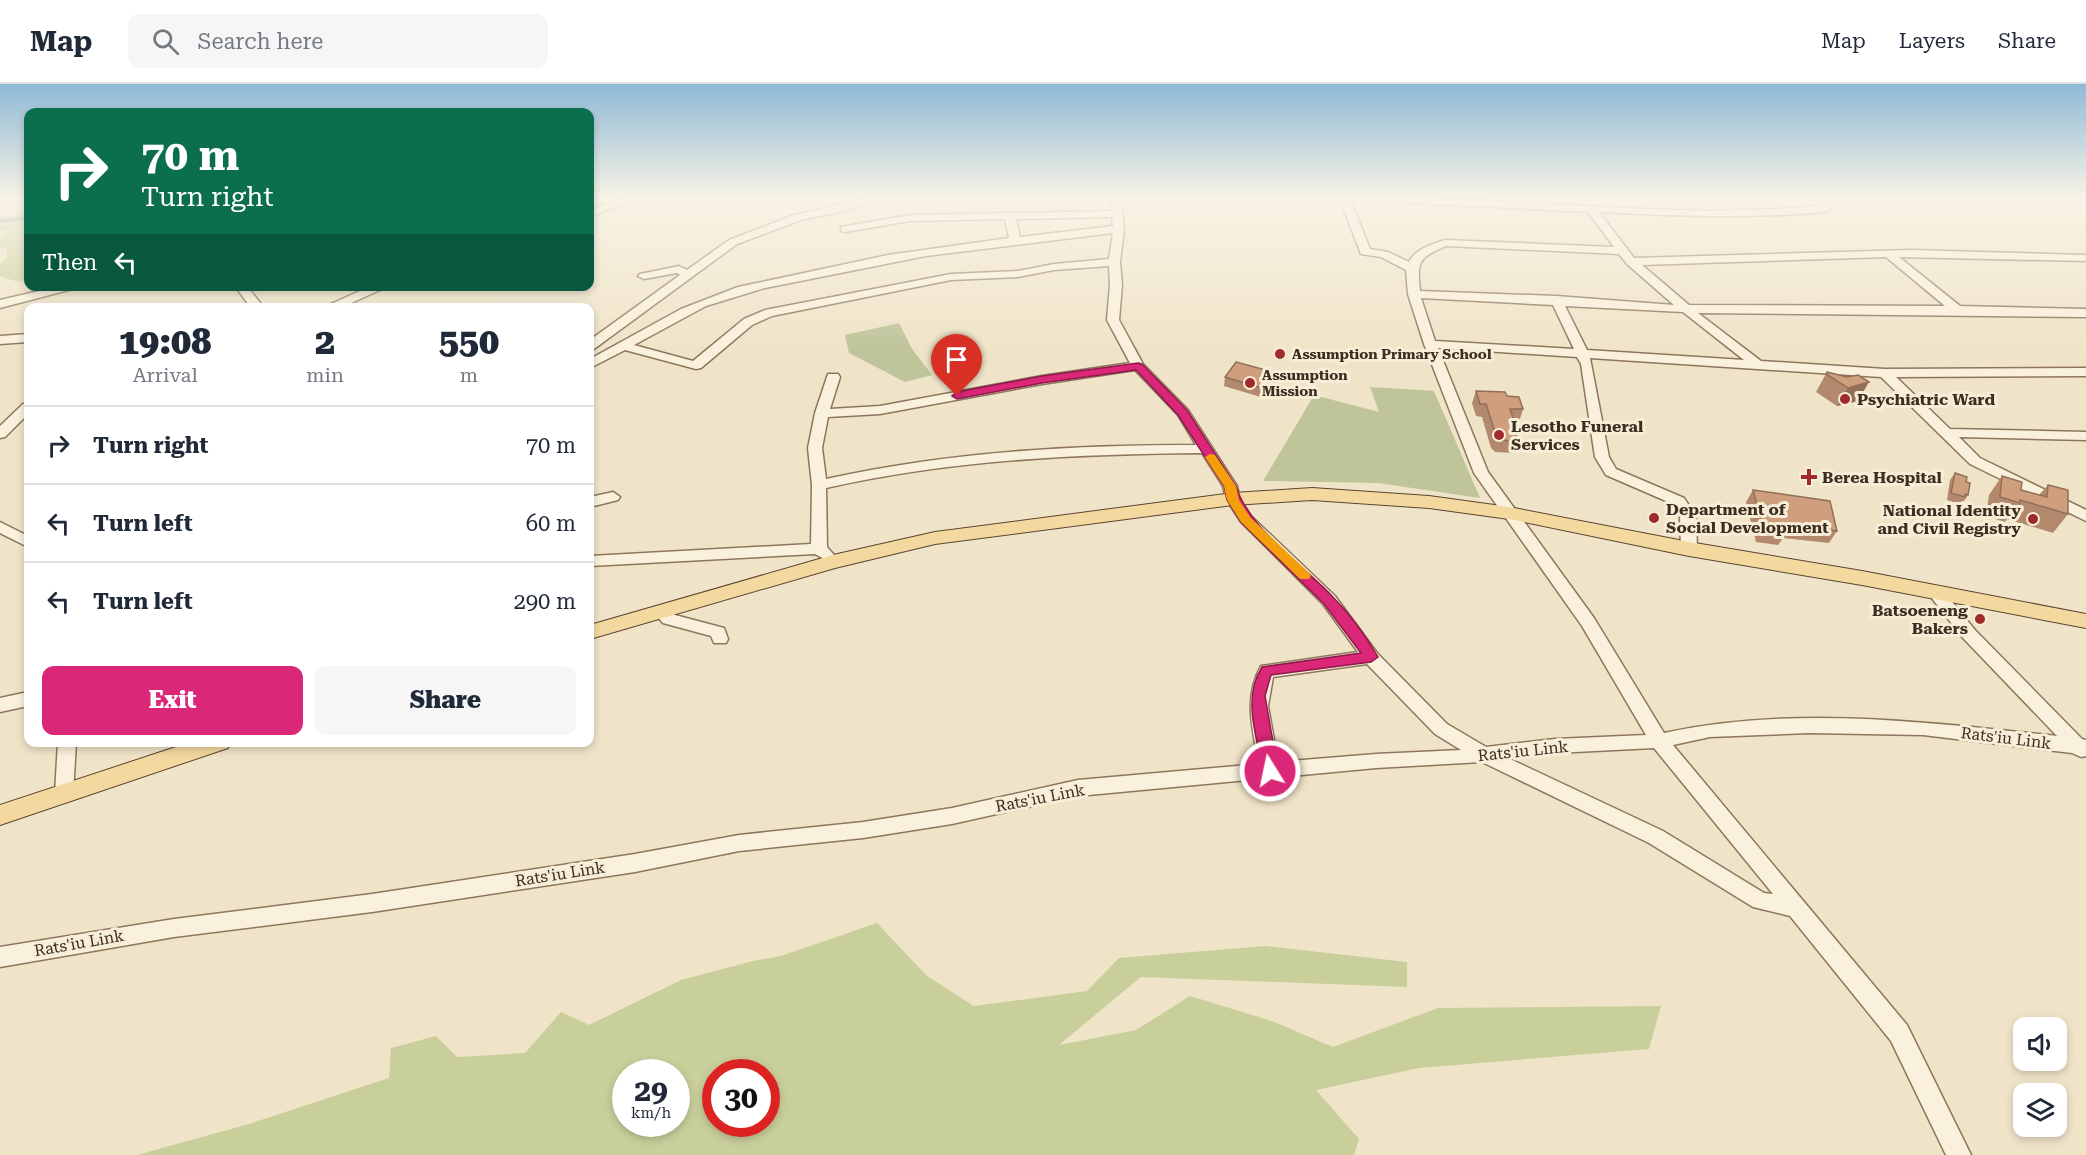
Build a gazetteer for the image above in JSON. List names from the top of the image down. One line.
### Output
{"streets":{"street":["Rats'iu Link"]},"places":{"other":["Assumption Primary School","Assumption Mission","Psychiatric Ward","Lesotho Funeral Services","Department of Social Development","National Identity and Civil Registry","Batsoeneng Bakers"],"health":["Berea Hospital"]},"page":{"header":"Map","search":"Search here","nav":["Map","Layers","Share"],"turn":["70 m","Turn right"],"then":"Then","eta":["19:08","Arrival","2","min","550","m"],"list":[{"name":"Turn right","value":"70 m"},{"name":"Turn left","value":"60 m"},{"name":"Turn left","value":"290 m"}],"buttons":["Exit","Share"],"speed":"29 km/h","limit":"30"}}
